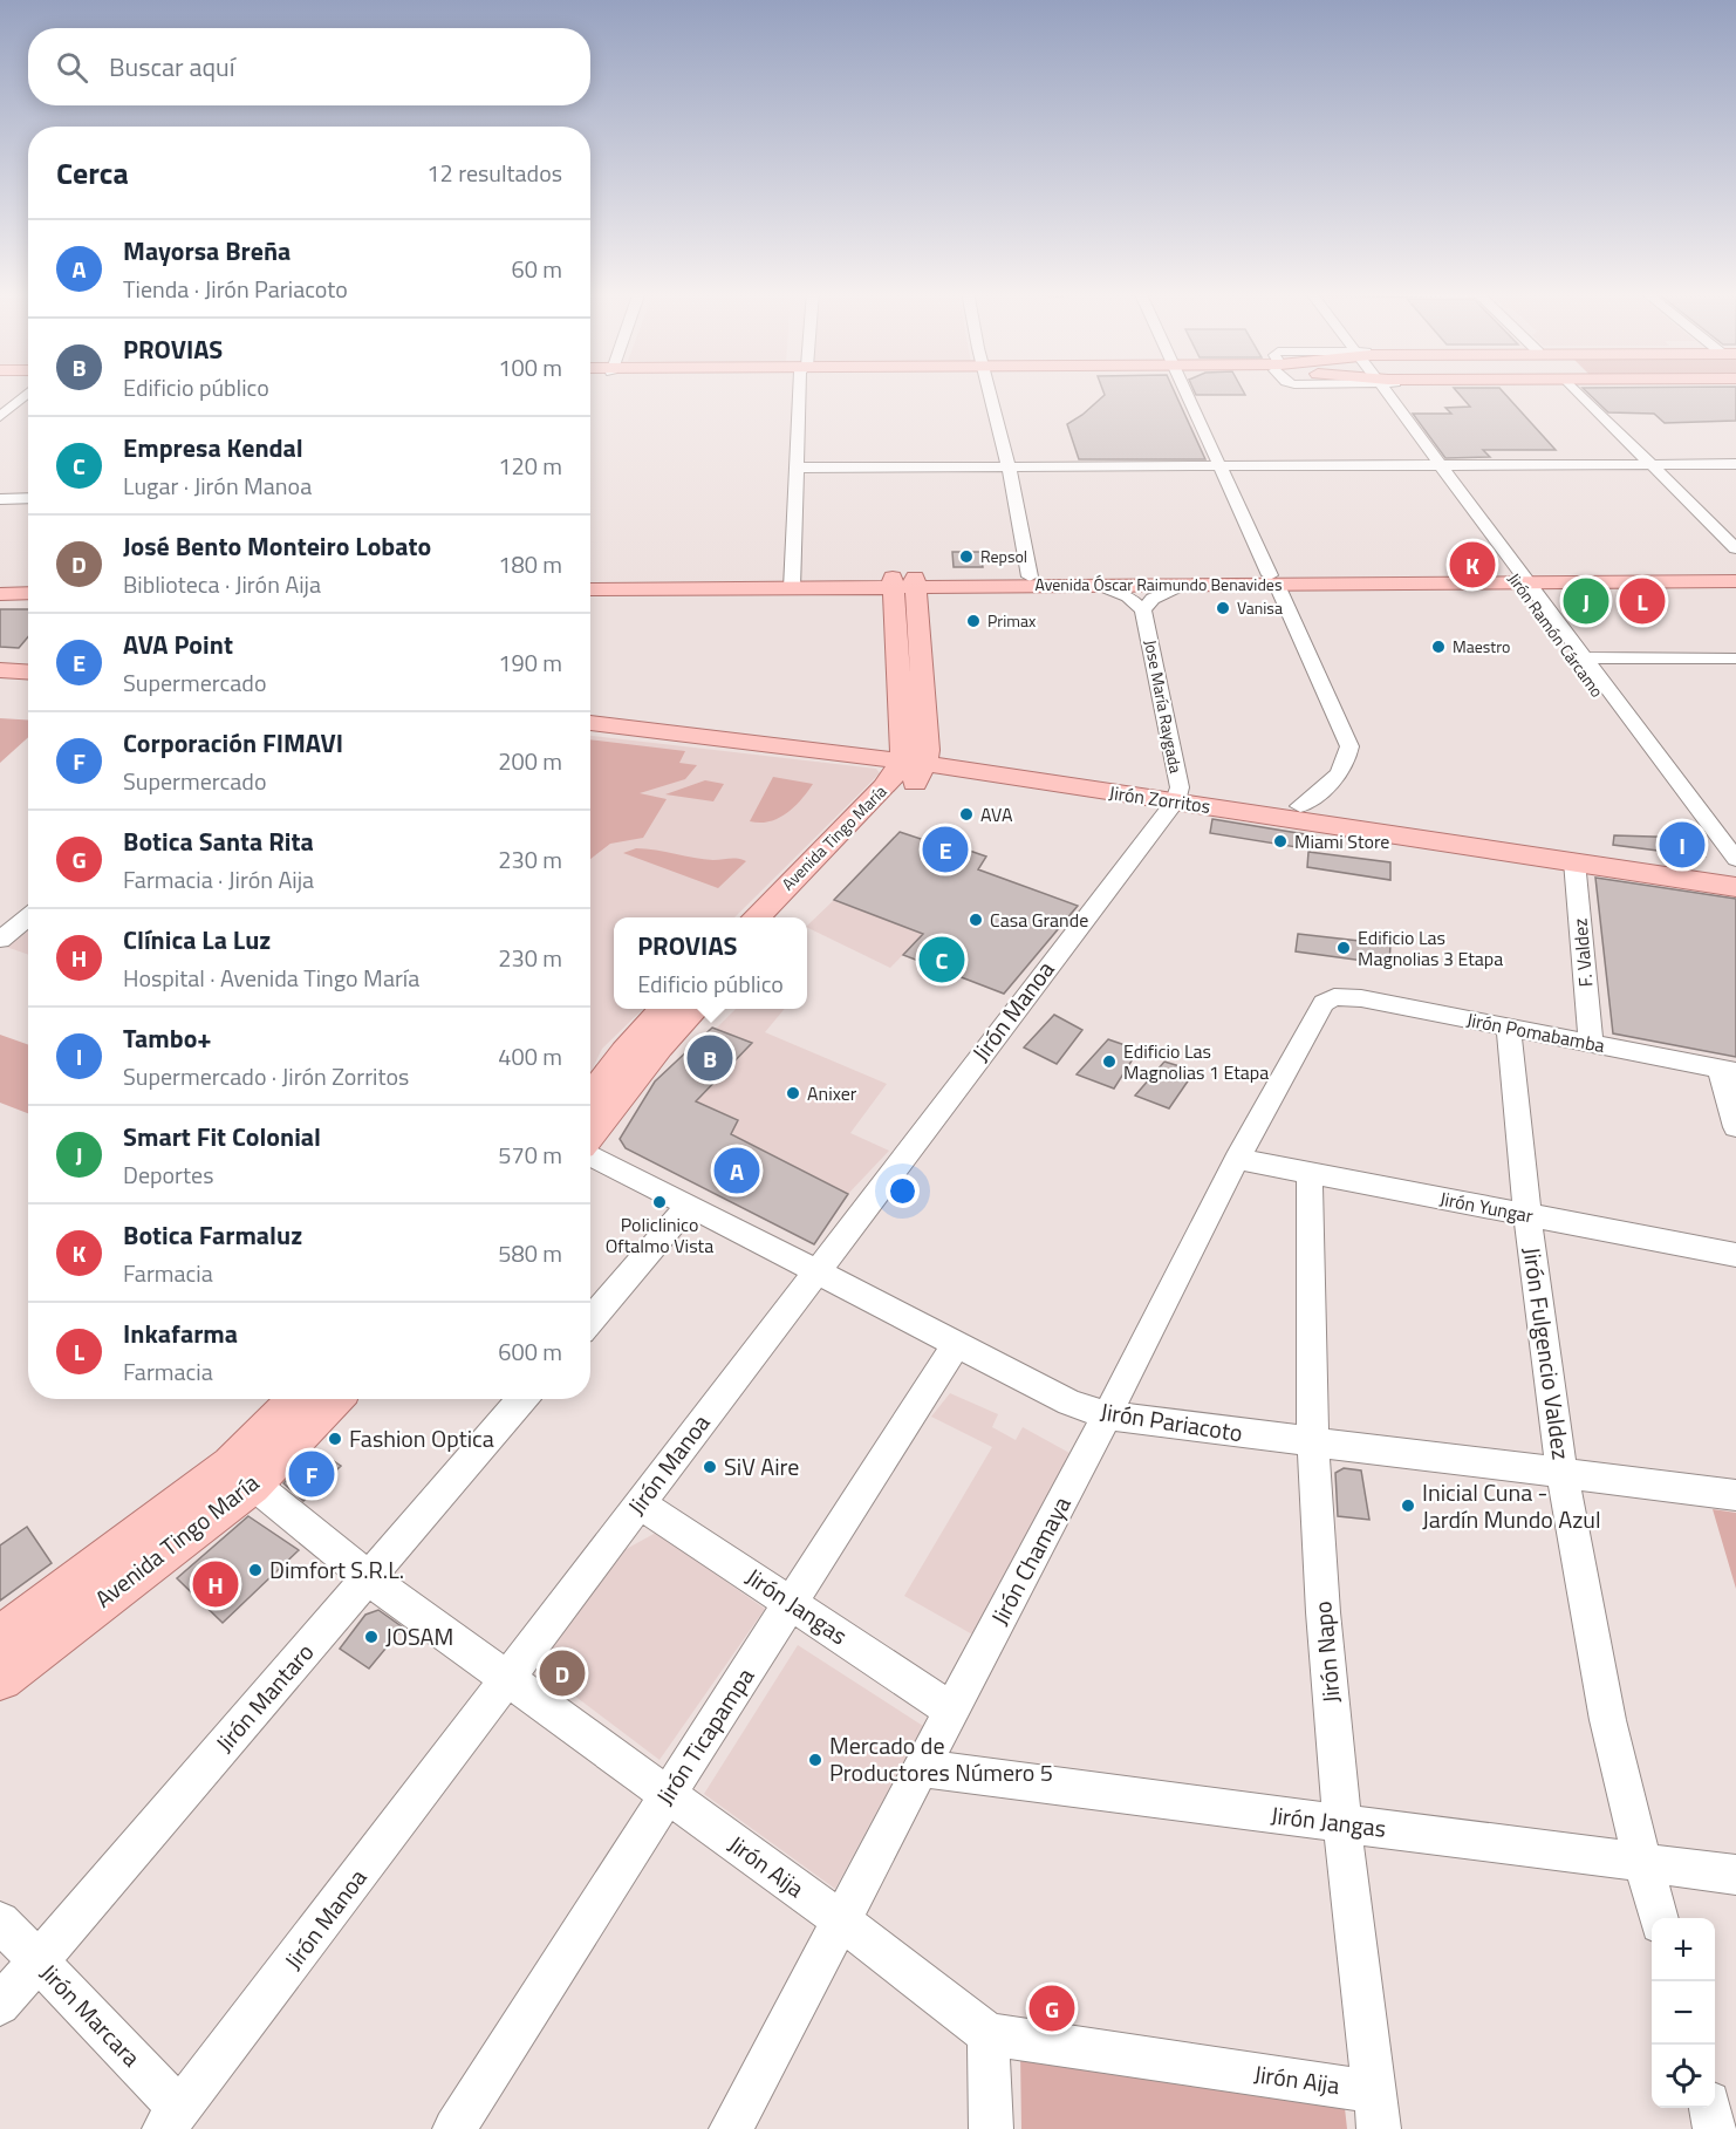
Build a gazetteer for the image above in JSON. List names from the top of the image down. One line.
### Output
{"streets":{"main road":["Avenida Óscar Raimundo Benavides","Jirón Zorritos","Avenida Tingo María"],"street":["Jirón Ramón Cárcamo","Jose María Raygada","F. Valdez","Jirón Manoa","Jirón Pomabamba","Jirón Yungar","Jirón Fulgencio Valdez","Jirón Pariacoto","Jirón Chamaya","Jirón Jangas","Jirón Napo","Jirón Mantaro","Jirón Ticapampa","Jirón Aija","Jirón Marcara"]},"crossings":[["Avenida Óscar Raimundo Benavides","Jirón Ramón Cárcamo"],["Jirón Ramón Cárcamo","Jirón Zorritos"],["Jose María Raygada","Jirón Zorritos"],["Jose María Raygada","Jirón Manoa"],["Jirón Zorritos","Avenida Tingo María"],["Jirón Zorritos","F. Valdez"],["Jirón Zorritos","Jirón Manoa"],["Avenida Tingo María","Jirón Aija"],["F. Valdez","Jirón Pomabamba"],["Jirón Manoa","Jirón Pariacoto"],["Jirón Manoa","Jirón Jangas"],["Jirón Manoa","Jirón Aija"],["Jirón Manoa","Jirón Marcara"],["Jirón Pomabamba","Jirón Fulgencio Valdez"],["Jirón Pomabamba","Jirón Chamaya"],["Jirón Yungar","Jirón Fulgencio Valdez"],["Jirón Yungar","Jirón Chamaya"],["Jirón Yungar","Jirón Napo"],["Jirón Fulgencio Valdez","Jirón Pariacoto"],["Jirón Fulgencio Valdez","Jirón Jangas"],["Jirón Pariacoto","Jirón Chamaya"],["Jirón Pariacoto","Jirón Napo"],["Jirón Pariacoto","Jirón Ticapampa"],["Jirón Chamaya","Jirón Jangas"],["Jirón Chamaya","Jirón Aija"],["Jirón Jangas","Jirón Napo"],["Jirón Jangas","Jirón Ticapampa"],["Jirón Napo","Jirón Aija"],["Jirón Mantaro","Jirón Aija"],["Jirón Mantaro","Jirón Marcara"],["Jirón Ticapampa","Jirón Aija"]],"places":["Repsol","Vanisa","Primax","Maestro","AVA","Miami Store","Casa Grande","Edificio Las Magnolias 3 Etapa","Edificio Las Magnolias 1 Etapa","Anixer","Policlinico Oftalmo Vista","Fashion Optica","SiV Aire","Inicial Cuna - Jardín Mundo Azul","Dimfort S.R.L.","JOSAM","Mercado de Productores Número 5"],"page":{"search":"Buscar aquí","heading":["Cerca","12 resultados"],"list":[{"mark":"A","name":"Mayorsa Breña","note":"Tienda · Jirón Pariacoto","value":"60 m"},{"mark":"B","name":"PROVIAS","note":"Edificio público","value":"100 m"},{"mark":"C","name":"Empresa Kendal","note":"Lugar · Jirón Manoa","value":"120 m"},{"mark":"D","name":"José Bento Monteiro Lobato","note":"Biblioteca · Jirón Aija","value":"180 m"},{"mark":"E","name":"AVA Point","note":"Supermercado","value":"190 m"},{"mark":"F","name":"Corporación FIMAVI","note":"Supermercado","value":"200 m"},{"mark":"G","name":"Botica Santa Rita","note":"Farmacia · Jirón Aija","value":"230 m"},{"mark":"H","name":"Clínica La Luz","note":"Hospital · Avenida Tingo María","value":"230 m"},{"mark":"I","name":"Tambo+","note":"Supermercado · Jirón Zorritos","value":"400 m"},{"mark":"J","name":"Smart Fit Colonial","note":"Deportes","value":"570 m"},{"mark":"K","name":"Botica Farmaluz","note":"Farmacia","value":"580 m"},{"mark":"L","name":"Inkafarma","note":"Farmacia","value":"600 m"}],"pins":["K","J","L","I","E","C","B","A","F","H","D","G"],"popup":["PROVIAS","Edificio público"],"map_buttons":["+","−"]}}
